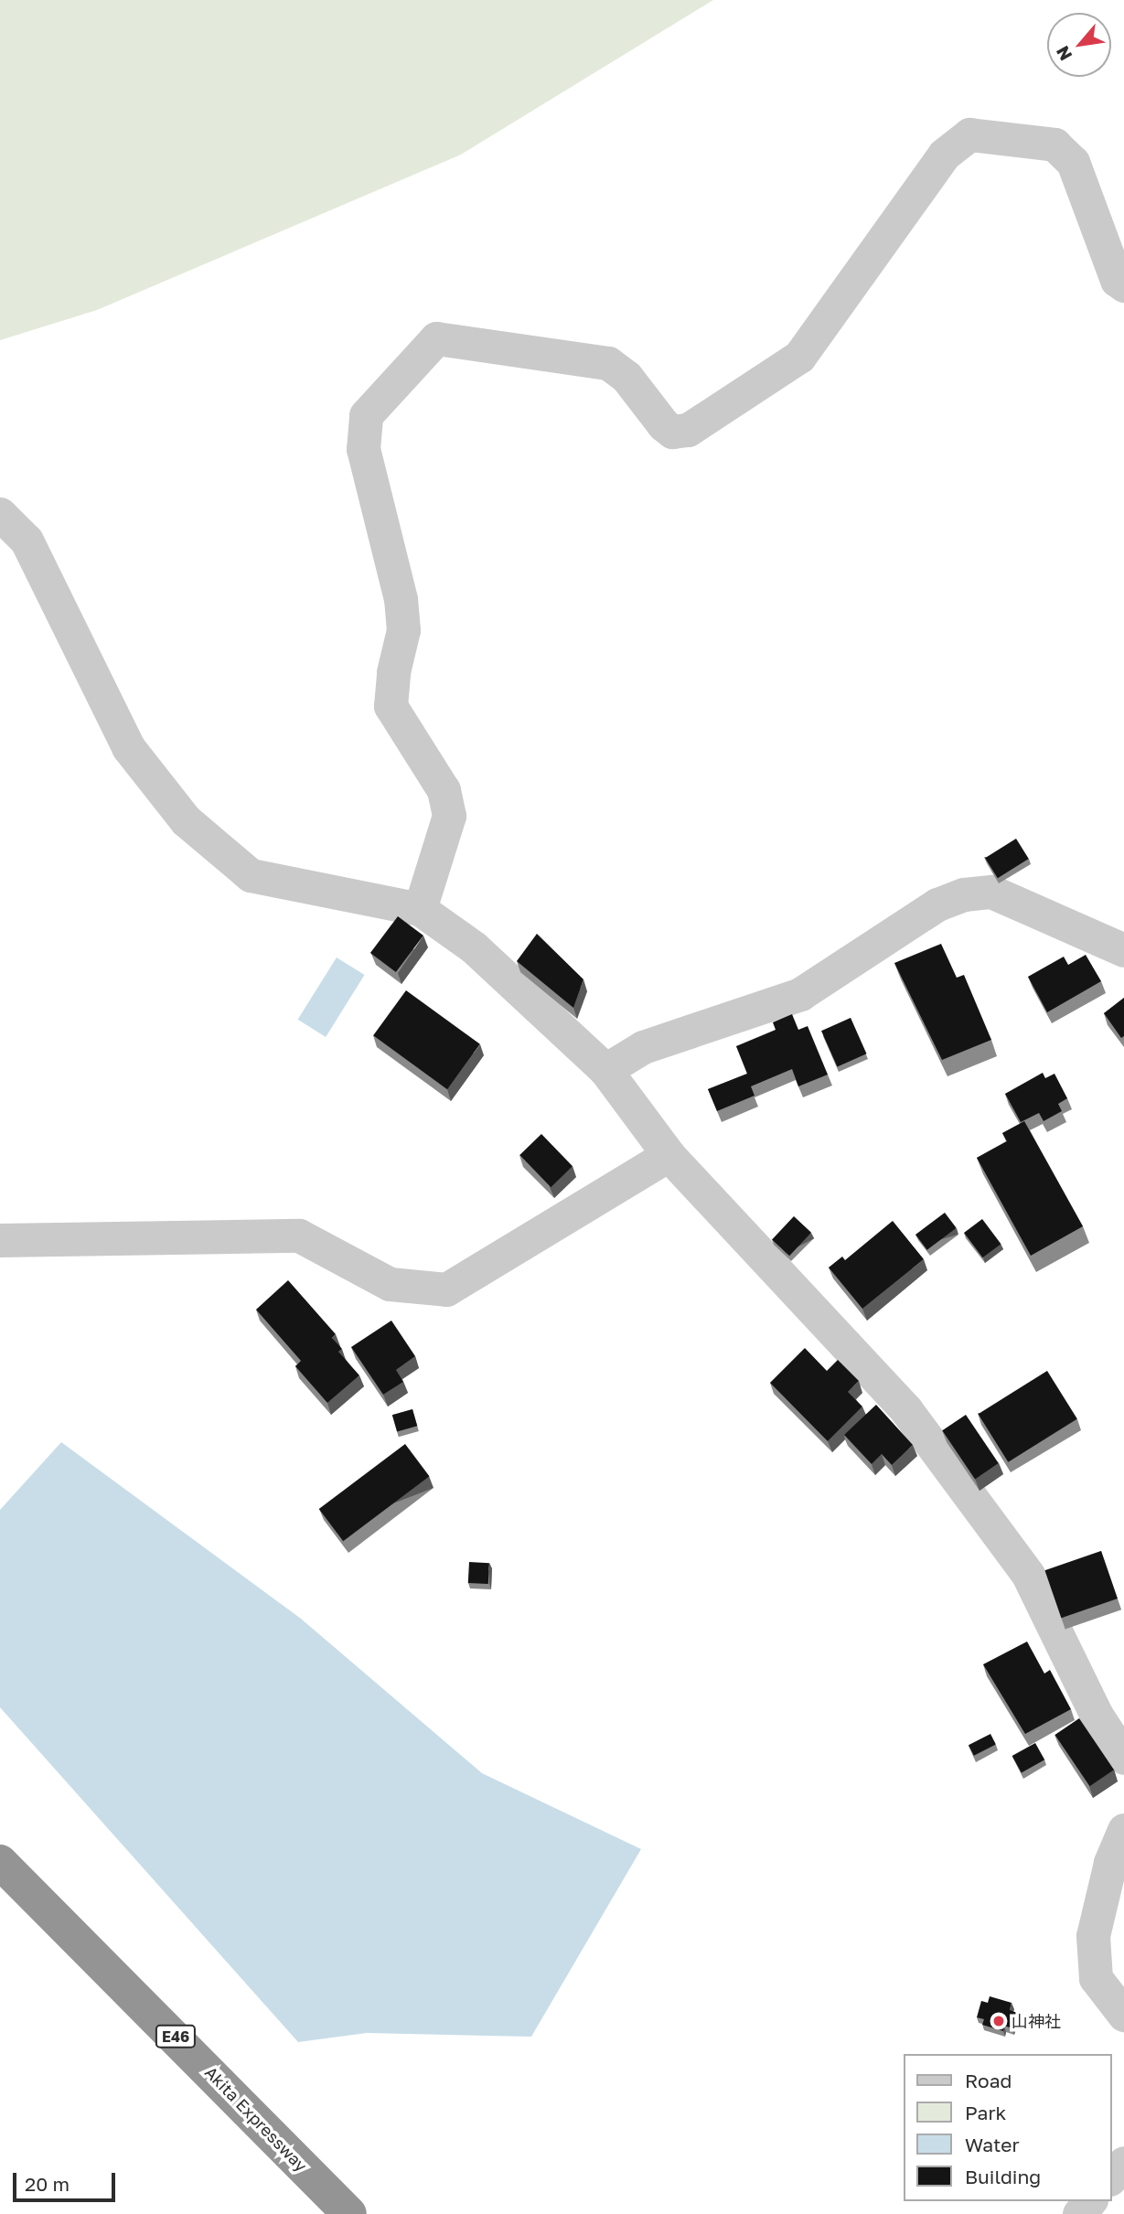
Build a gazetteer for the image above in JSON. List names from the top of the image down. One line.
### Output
{"streets":{"highway":["E46","Akita Expressway"]},"places":["山神社"],"legend":["Road","Park","Water","Building"],"scale_bar":"20 m","north":"bottom left"}
